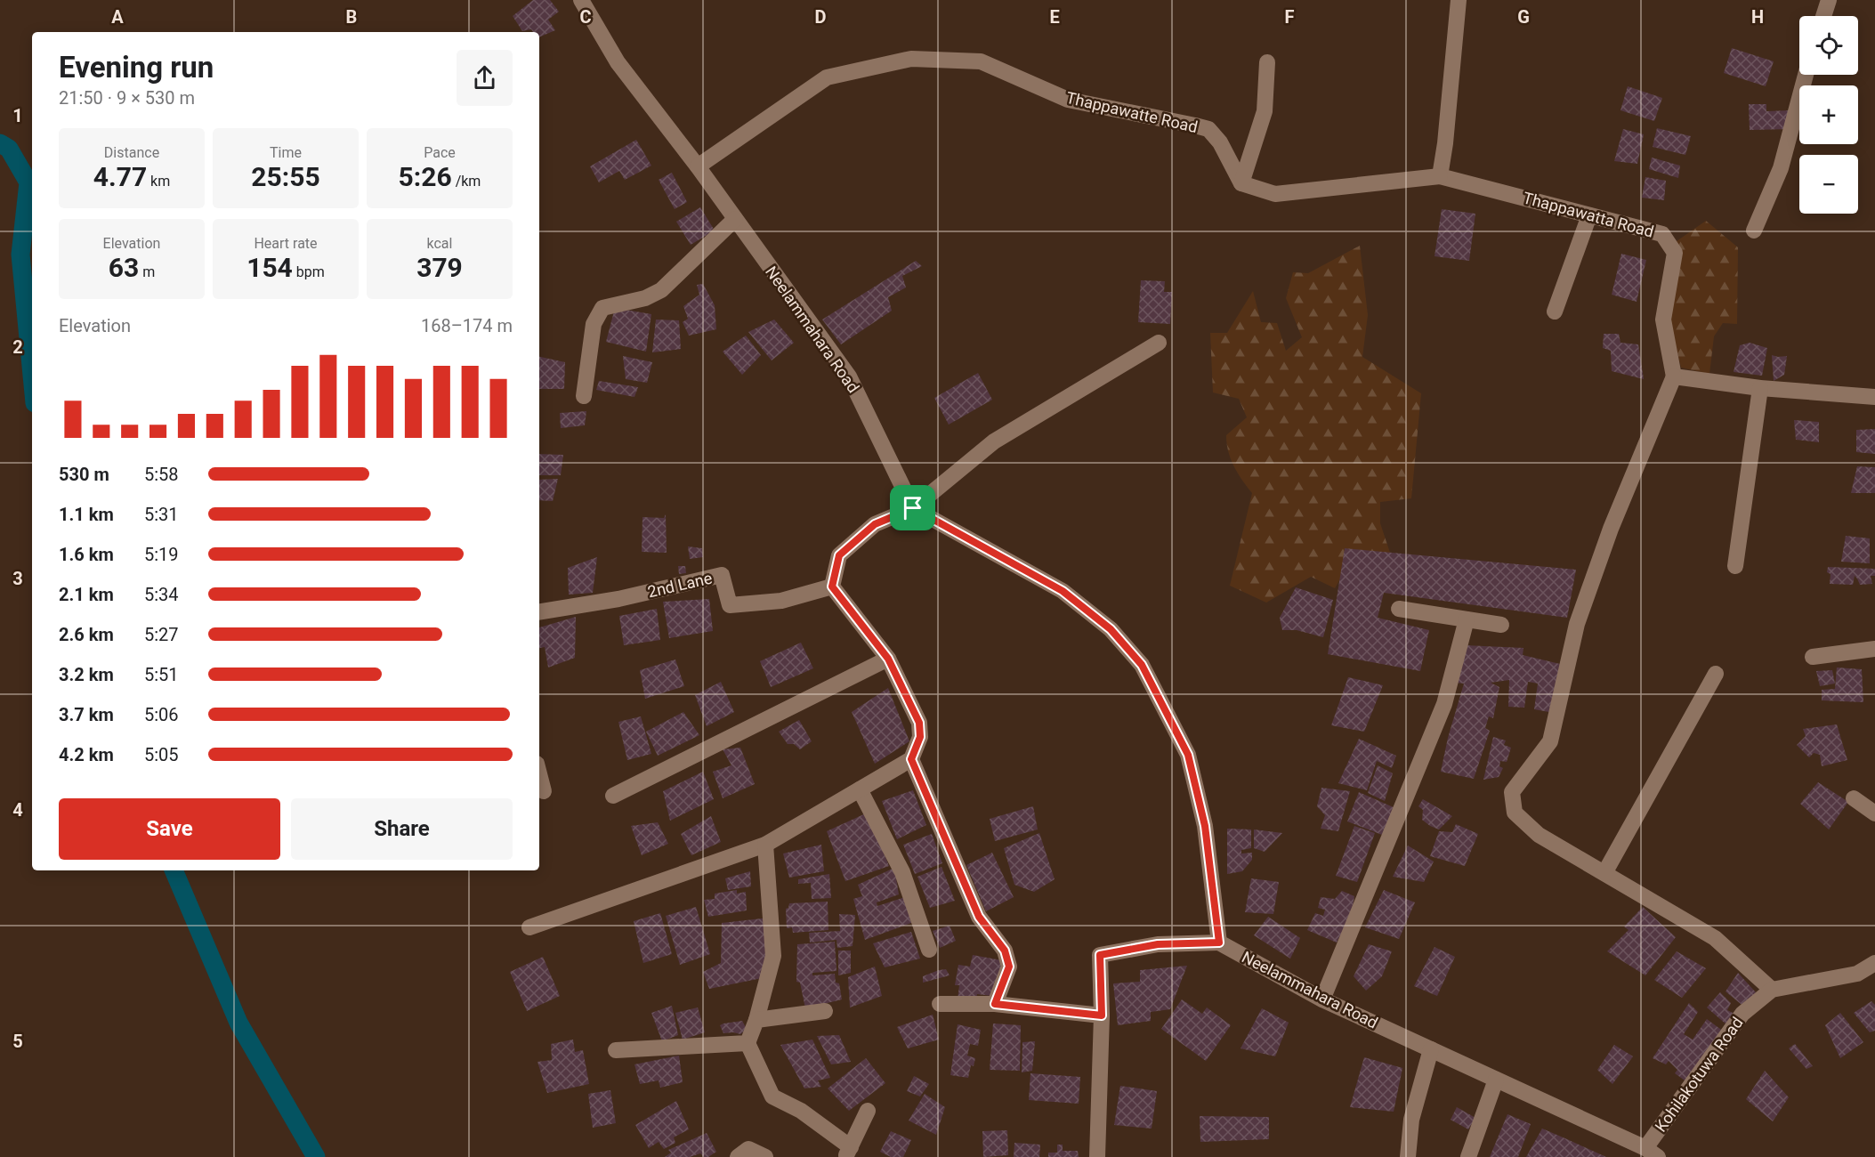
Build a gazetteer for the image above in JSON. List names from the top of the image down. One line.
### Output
{"streets":{"street":["Thappawatte Road","Thappawatta Road","Neelammahara Road","2nd Lane","Kohilakotuwa Road"]},"crossings":[["Thappawatte Road","Neelammahara Road"],["Neelammahara Road","Kohilakotuwa Road"]],"page":{"map_buttons":["+","−"],"heading":["Evening run","21:50 · 9 × 530 m"],"stats":[["Distance","4.77 km"],["Time","25:55"],["Pace","5:26 /km"],["Elevation","63 m"],["Heart rate","154 bpm"],["kcal","379"]],"chart":["Elevation","168–174 m"],"list":[{"name":"530 m","note":"5:58"},{"name":"1.1 km","note":"5:31"},{"name":"1.6 km","note":"5:19"},{"name":"2.1 km","note":"5:34"},{"name":"2.6 km","note":"5:27"},{"name":"3.2 km","note":"5:51"},{"name":"3.7 km","note":"5:06"},{"name":"4.2 km","note":"5:05"}],"buttons":["Save","Share"]},"grid":{"columns":["A","B","C","D","E","F","G","H"],"rows":["1","2","3","4","5"]}}
